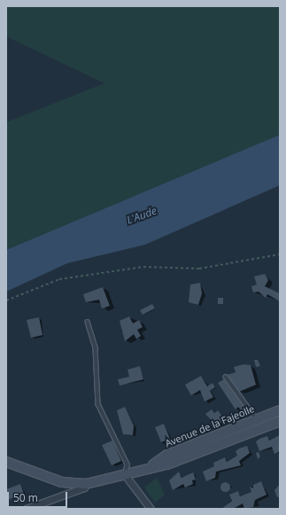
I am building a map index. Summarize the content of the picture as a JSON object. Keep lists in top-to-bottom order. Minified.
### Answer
{"streets":{"street":["Avenue de la Fajeolle"]},"water":["L'Aude"],"scale_bar":"50 m"}
